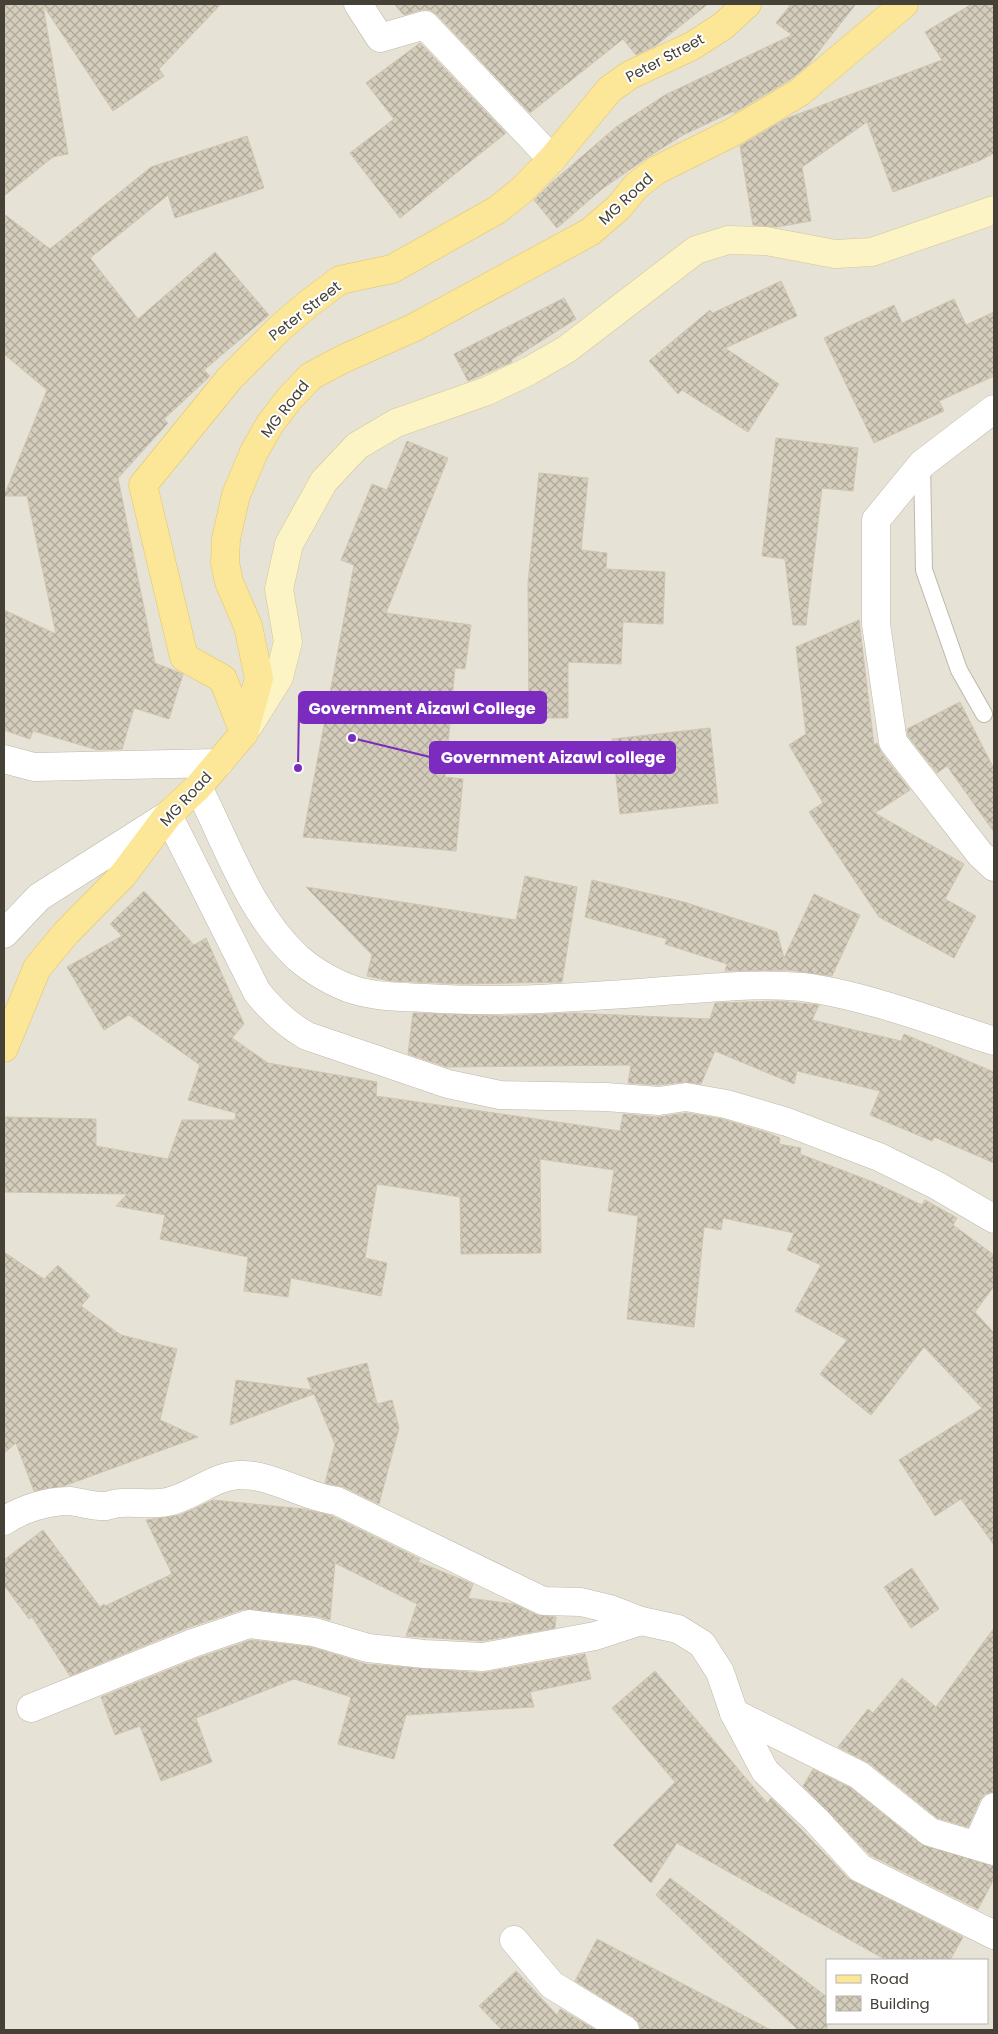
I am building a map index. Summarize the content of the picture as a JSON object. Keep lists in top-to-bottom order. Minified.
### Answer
{"streets":{"main road":["Peter Street","MG Road"]},"crossings":[["Peter Street","MG Road"]],"places":["Government Aizawl college","Government Aizawl College"],"legend":["Road","Building"]}
